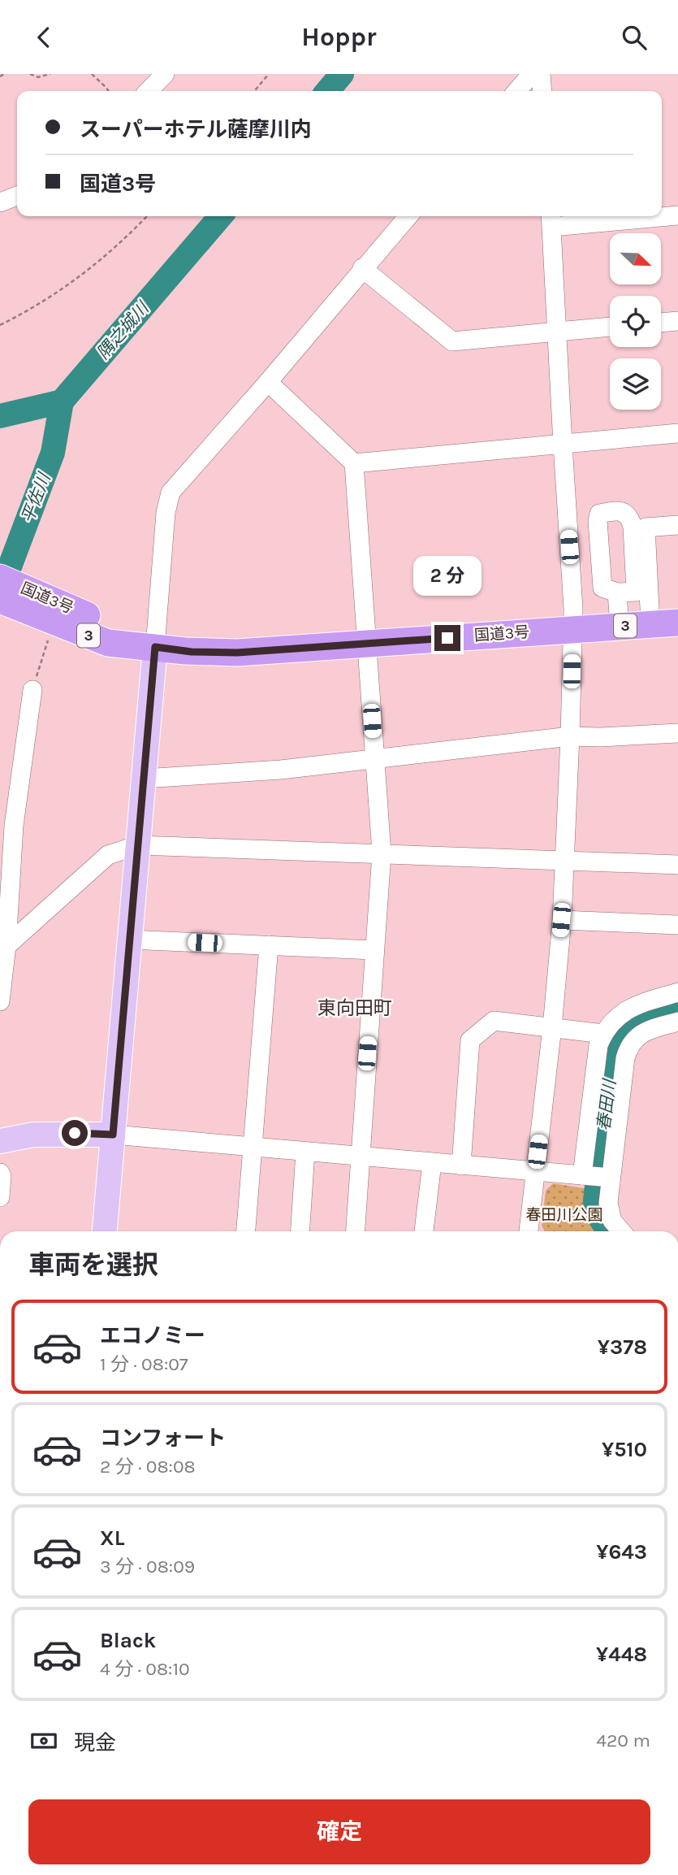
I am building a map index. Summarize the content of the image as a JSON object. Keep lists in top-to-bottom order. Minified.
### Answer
{"streets":{"highway":["国道3号","3"]},"districts":["東向田町"],"water":["隅之城川","平佐川","春田川"],"parks":["春田川公園"],"north":"bottom right","page":{"header":"Hoppr","banner":["スーパーホテル薩摩川内","国道3号"],"bubble":"2 分","heading":"車両を選択","list":[{"name":"エコノミー","note":"1 分 · 08:07","value":"¥378"},{"name":"コンフォート","note":"2 分 · 08:08","value":"¥510"},{"name":"XL","note":"3 分 · 08:09","value":"¥643"},{"name":"Black","note":"4 分 · 08:10","value":"¥448"}],"pay":["現金","420 m"],"buttons":"確定"}}
